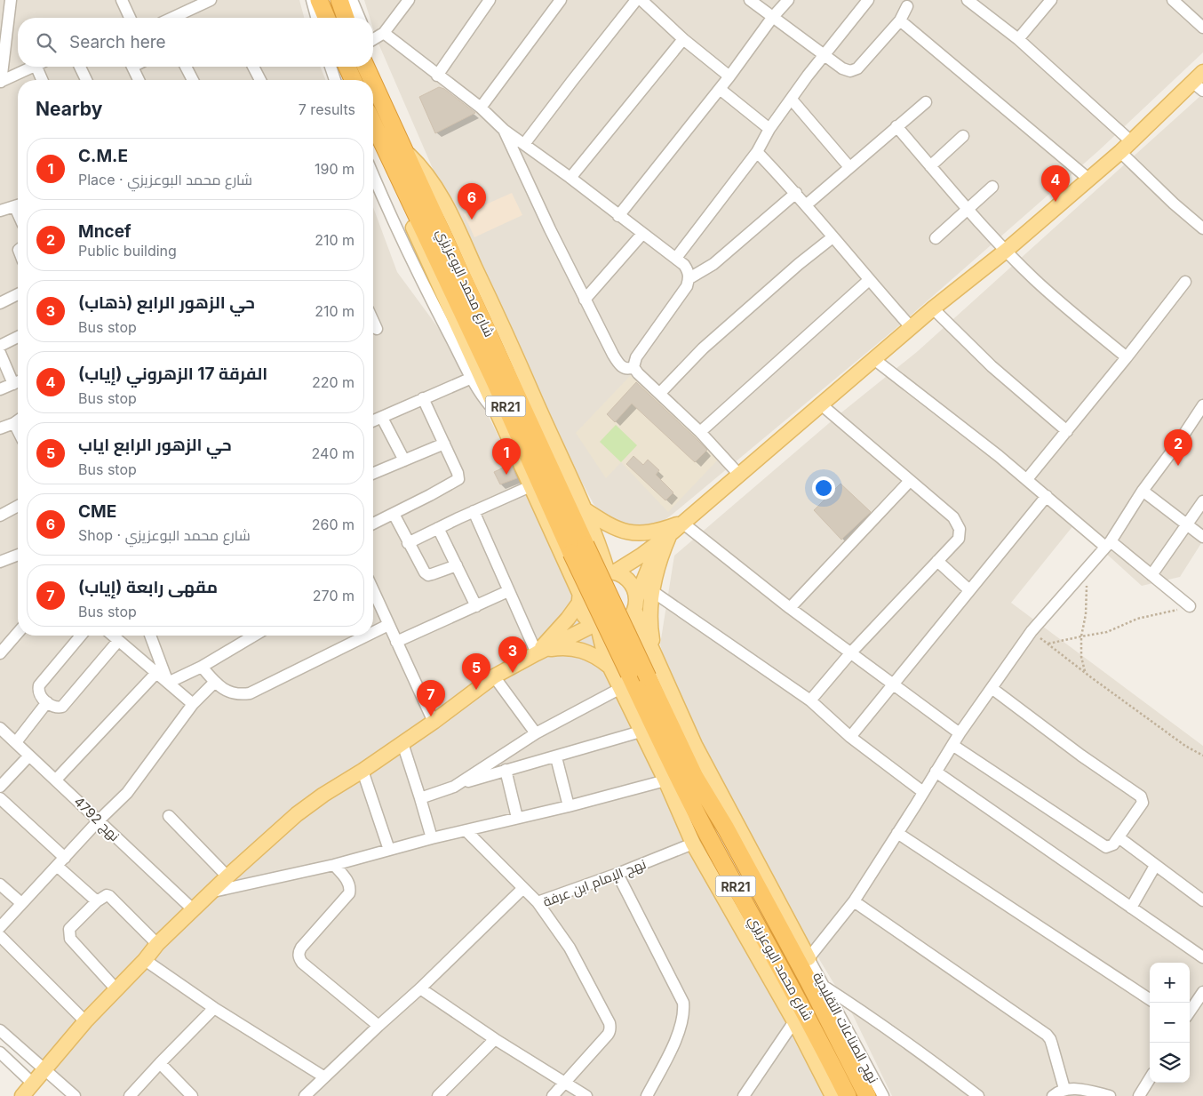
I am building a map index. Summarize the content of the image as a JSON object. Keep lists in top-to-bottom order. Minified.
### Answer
{"streets":{"highway":["شارع محمد البوعزيزي","RR21"],"street":["نهج 4792","نهج الإمام ابن عرفة","نهج الصناعات التقليدية"]},"crossings":[["شارع محمد البوعزيزي","RR21"]],"page":{"search":"Search here","heading":["Nearby","7 results"],"list":[{"mark":"1","name":"C.M.E","note":"Place · شارع محمد البوعزيزي","value":"190 m"},{"mark":"2","name":"Mncef","note":"Public building","value":"210 m"},{"mark":"3","name":"حي الزهور الرابع (ذهاب)","note":"Bus stop","value":"210 m"},{"mark":"4","name":"الفرقة 17 الزهروني (إياب)","note":"Bus stop","value":"220 m"},{"mark":"5","name":"حي الزهور الرابع اياب","note":"Bus stop","value":"240 m"},{"mark":"6","name":"CME","note":"Shop · شارع محمد البوعزيزي","value":"260 m"},{"mark":"7","name":"مقهى رابعة (إياب)","note":"Bus stop","value":"270 m"}],"pins":["4","6","2","1","3","5","7"],"map_buttons":["+","−"]}}
